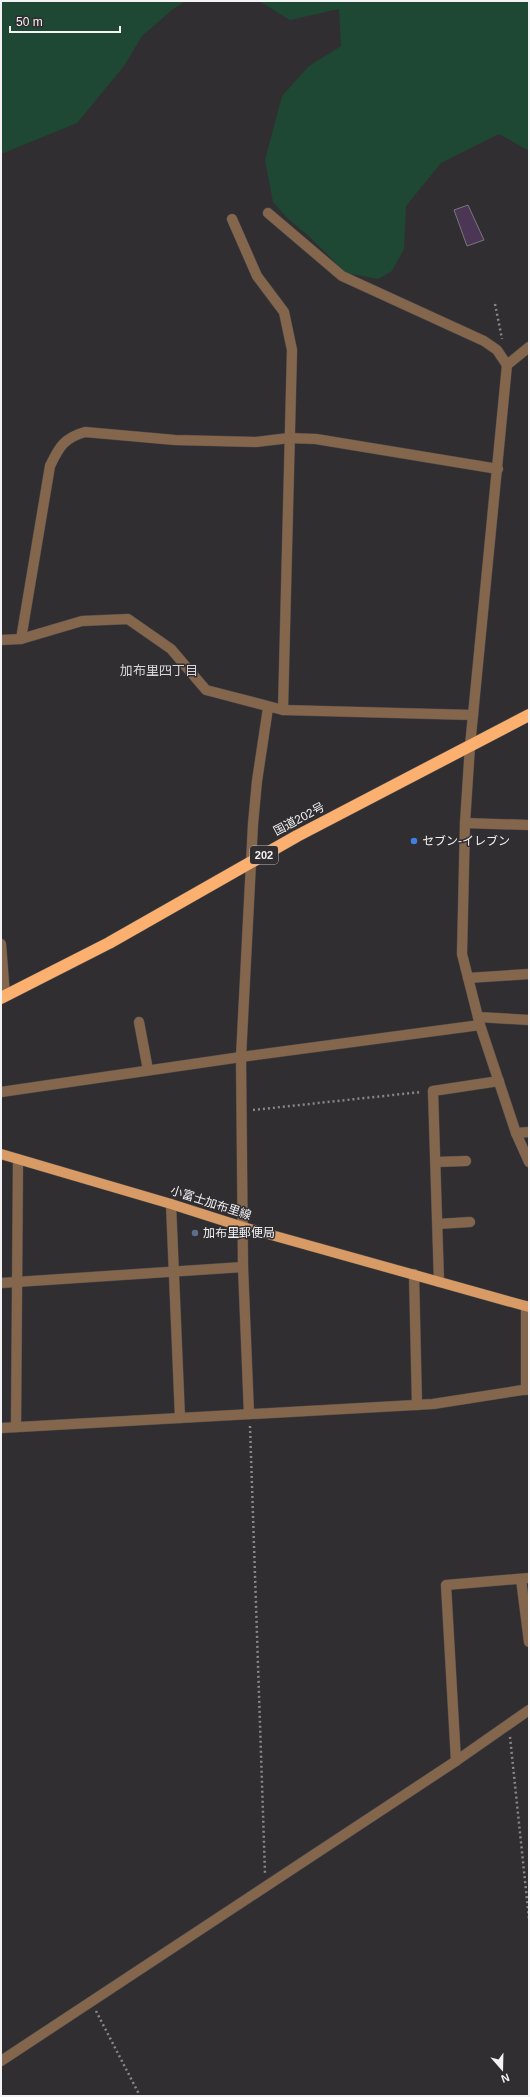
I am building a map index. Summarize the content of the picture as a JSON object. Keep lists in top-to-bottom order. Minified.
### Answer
{"streets":{"highway":["国道202号","202"],"main road":["小富士加布里線"]},"districts":["加布里四丁目"],"places":["セブン-イレブン","加布里郵便局"],"scale_bar":"50 m","north":"bottom"}
